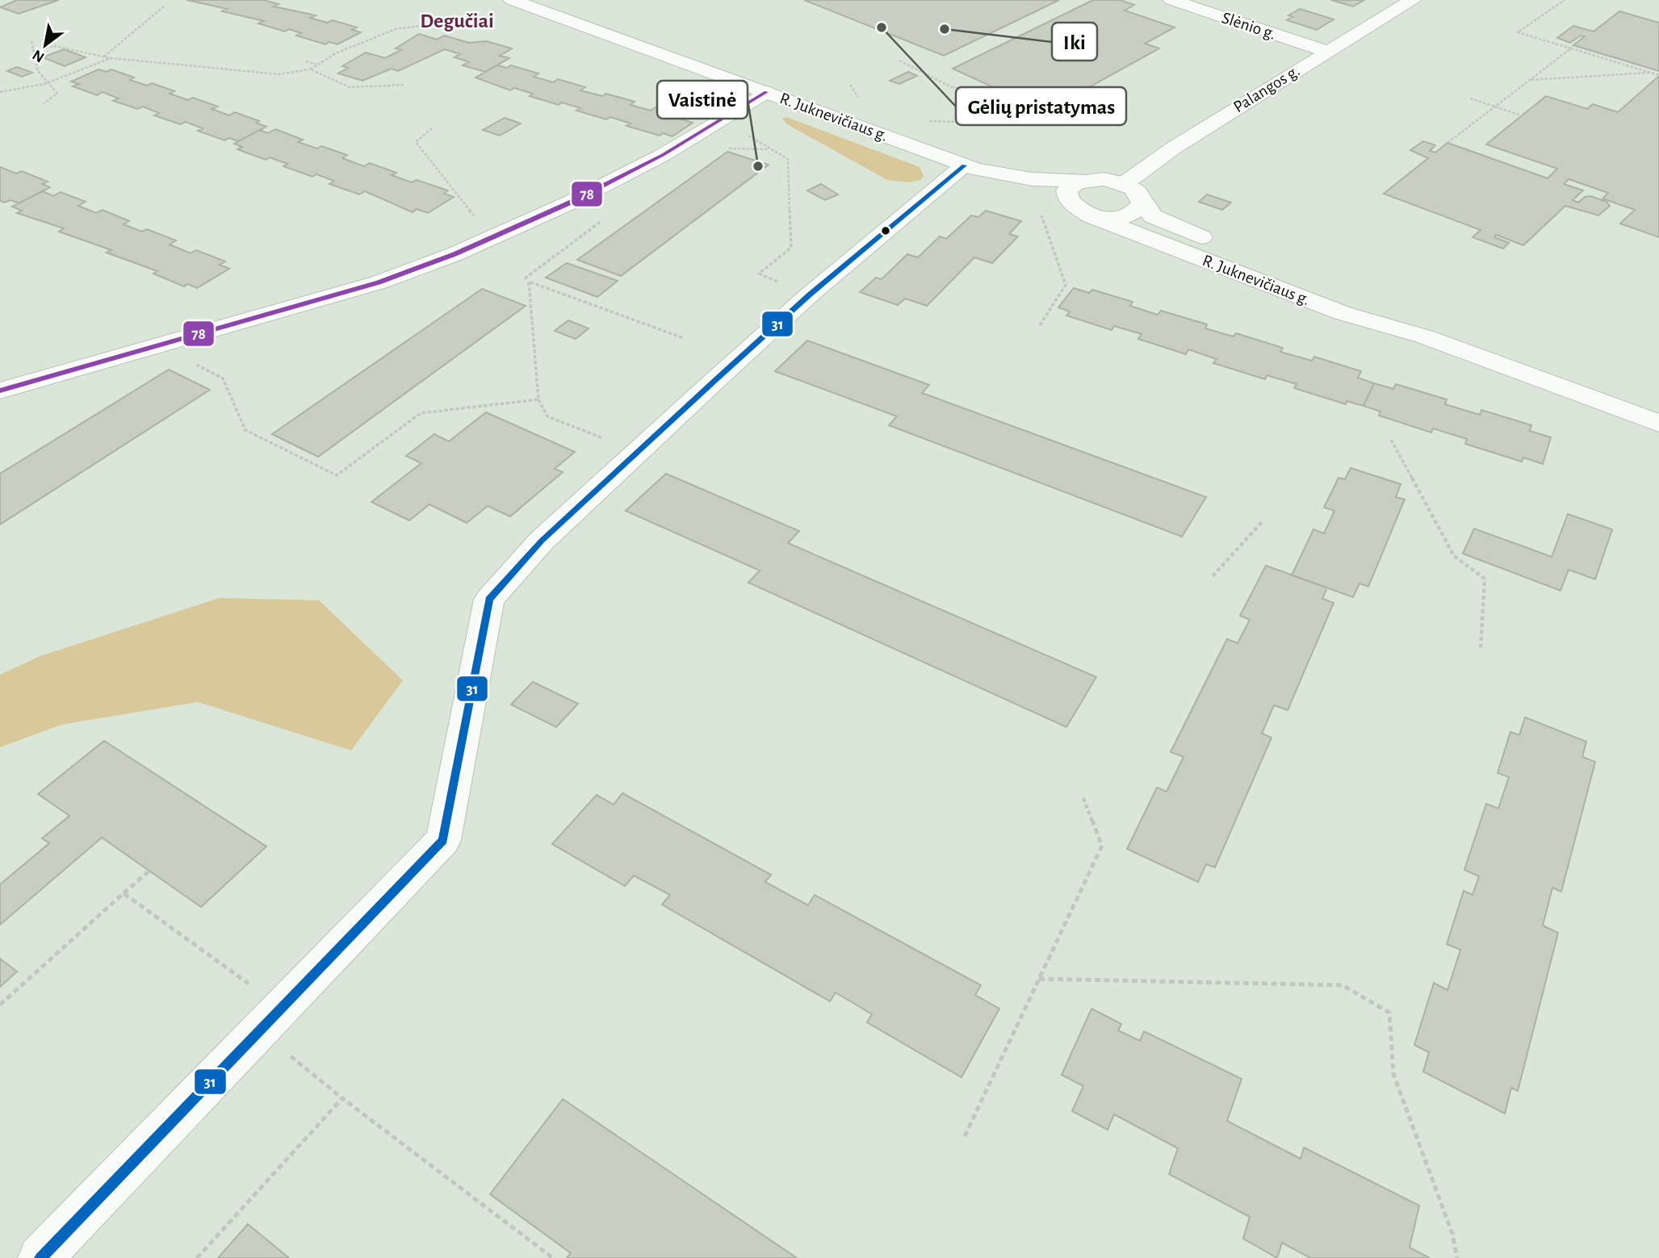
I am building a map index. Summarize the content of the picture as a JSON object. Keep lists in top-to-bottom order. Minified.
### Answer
{"streets":{"street":["Slėnio g.","Palangos g.","R. Juknevičiaus g."]},"crossings":[["Slėnio g.","Palangos g."],["Palangos g.","R. Juknevičiaus g."]],"districts":["Degučiai"],"places":["Gėlių pristatymas","Iki","Vaistinė"],"lines":["transit line 78","transit line 31"],"north":"bottom left"}
